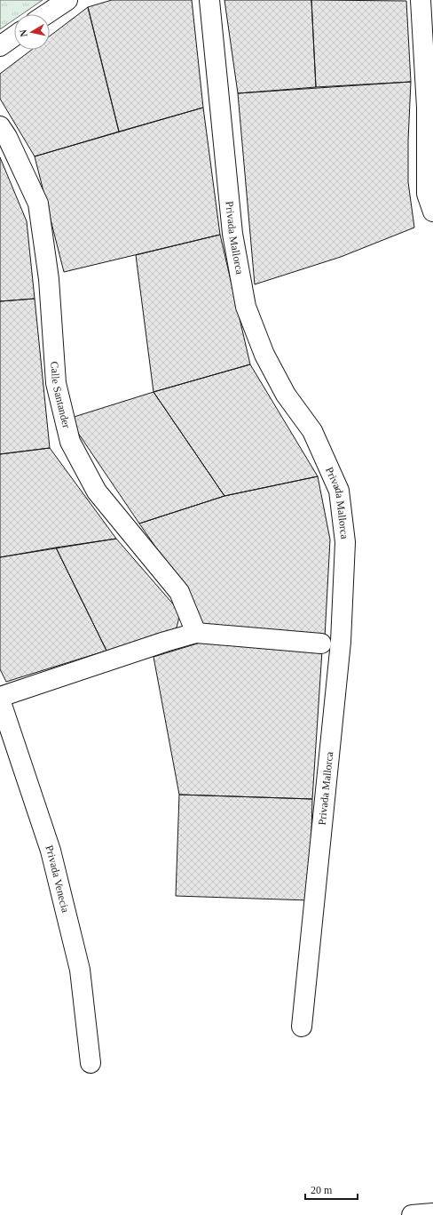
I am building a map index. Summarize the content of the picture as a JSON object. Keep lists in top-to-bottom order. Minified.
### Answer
{"streets":{"street":["Privada Mallorca","Calle Santander","Privada Venecia"]},"scale_bar":"20 m","north":"left"}
